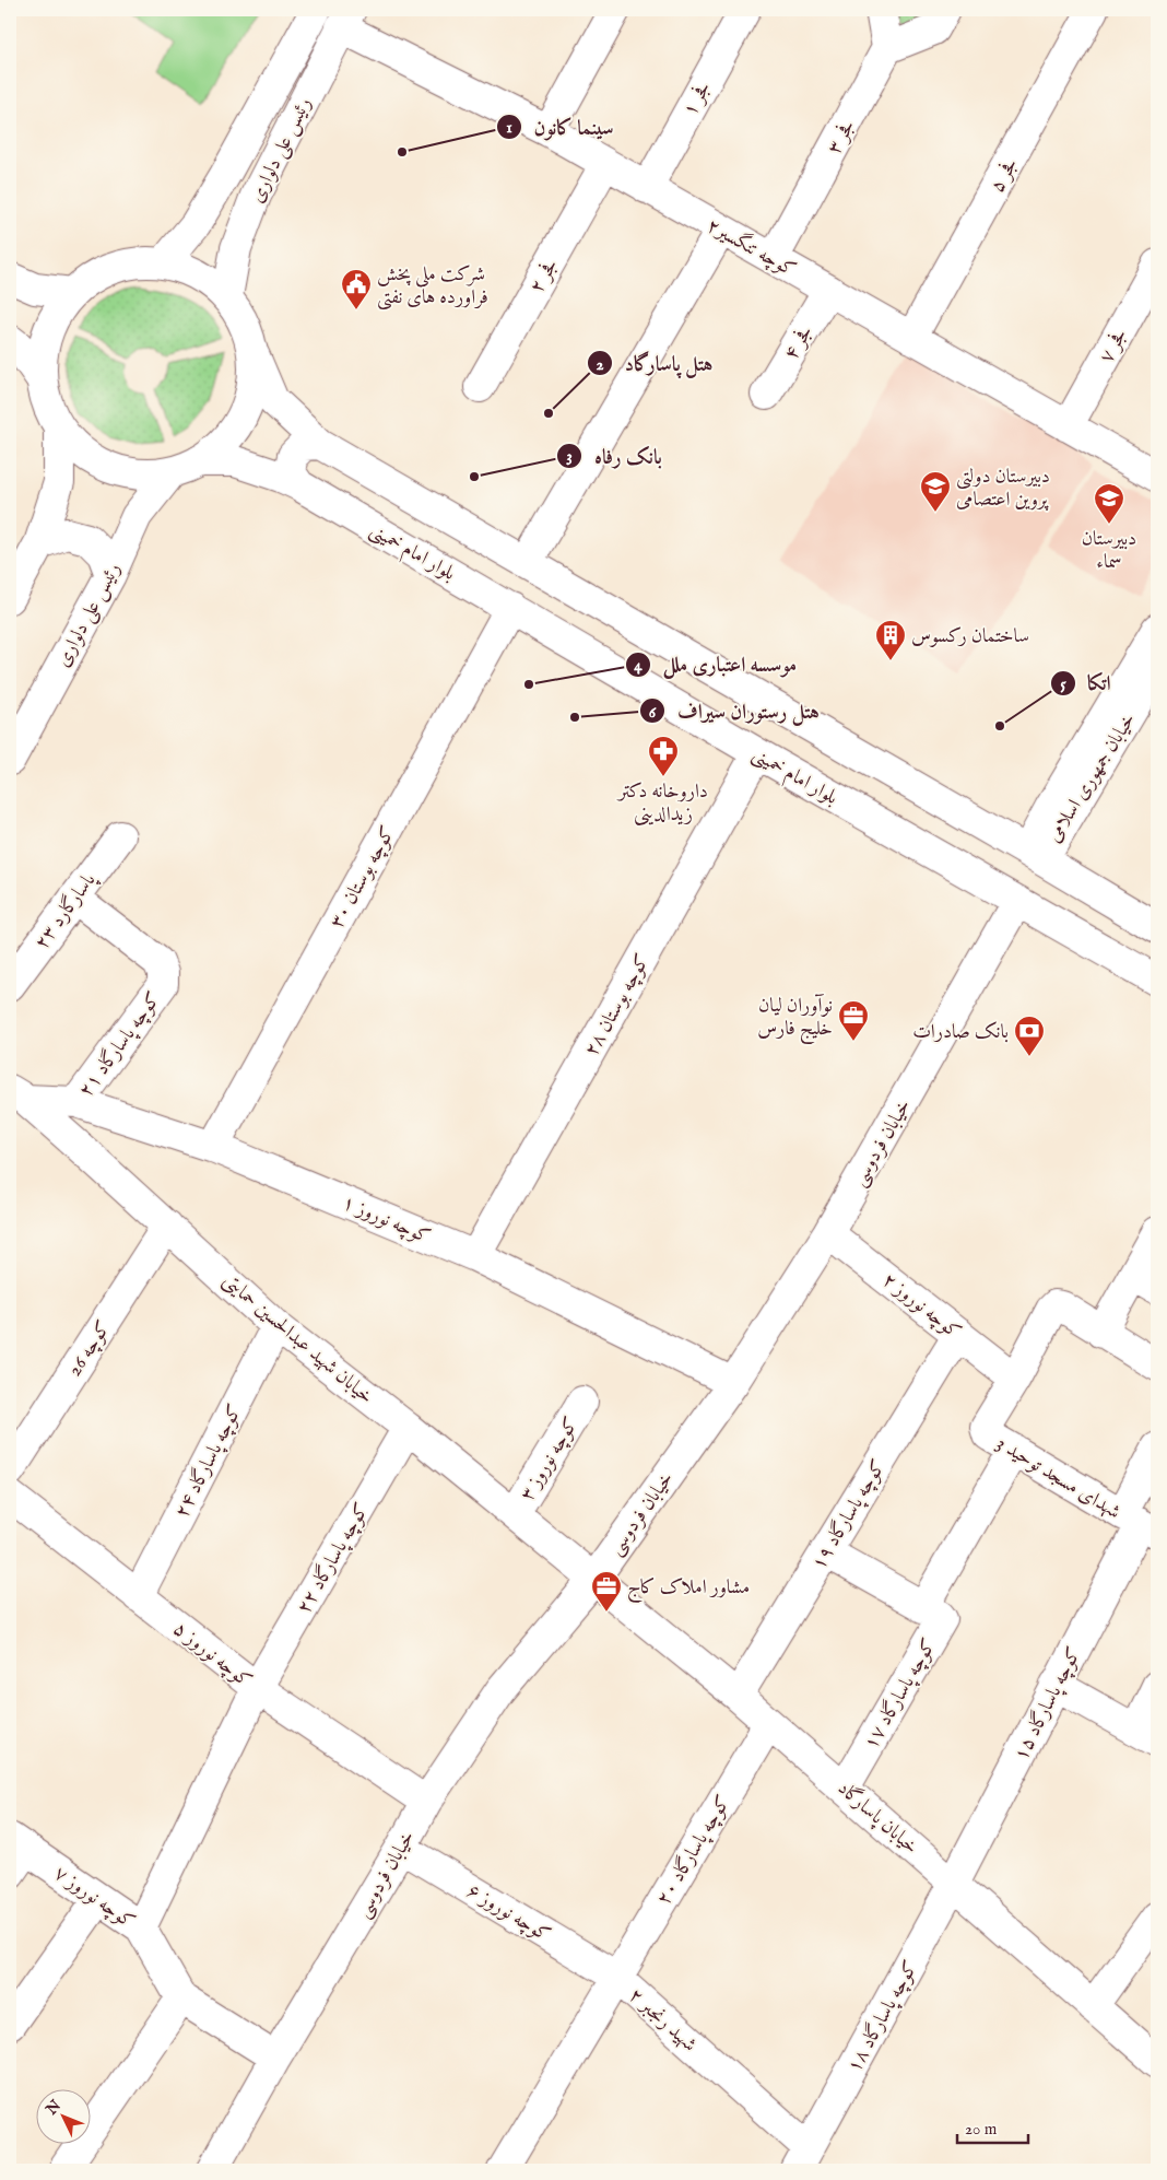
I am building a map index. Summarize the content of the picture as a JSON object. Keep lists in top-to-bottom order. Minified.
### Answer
{"streets":{"street":["فجر ۱","فجر ۳","رئیس علی دلواری","فجر ۵","کوچه تنگسیر۲","فجر ۲","فجر ۴","فجر ۷","بلوار امام خمینی","خیابان جمهوری اسلامی","کوچه بوستان ۳۰","پاسارگارد ۲۳","کوچه بوستان ۲۸","کوچه پاسارگاد ۲۱","خیابان فردوسی","کوچه نوروز ۱","کوچه نوروز ۲","خیابان شهید عبدالحسین حمایتی","کوچه 26","کوچه نوروز ۳","کوچه پاسارگاد ۲۴","شهدای مسجد توحید 3","کوچه پاسارگاد ۱۹","کوچه پاسارگاد ۲۲","کوچه نوروز ۵","کوچه پاسارگاد ۱۷","کوچه پاسارگاد ۱۵","خیابان پاسارگاد","کوچه پاسارگاد ۲۰","کوچه نوروز ۷","کوچه نوروز ۶","کوچه پاسارگاد ۱۸","شهید رنجبر ۲"]},"crossings":[["فجر ۱","کوچه تنگسیر۲"],["فجر ۳","کوچه تنگسیر۲"],["رئیس علی دلواری","کوچه تنگسیر۲"],["فجر ۵","کوچه تنگسیر۲"],["کوچه تنگسیر۲","فجر ۲"],["کوچه تنگسیر۲","فجر ۴"],["کوچه تنگسیر۲","فجر ۷"],["بلوار امام خمینی","کوچه بوستان ۳۰"],["بلوار امام خمینی","کوچه بوستان ۲۸"],["بلوار امام خمینی","خیابان فردوسی"],["کوچه بوستان ۳۰","کوچه نوروز ۱"],["پاسارگارد ۲۳","کوچه پاسارگاد ۲۱"],["کوچه بوستان ۲۸","کوچه نوروز ۱"],["کوچه پاسارگاد ۲۱","کوچه نوروز ۱"],["خیابان فردوسی","کوچه نوروز ۱"],["خیابان فردوسی","کوچه نوروز ۲"],["خیابان فردوسی","خیابان شهید عبدالحسین حمایتی"],["خیابان فردوسی","کوچه نوروز ۵"],["خیابان فردوسی","خیابان پاسارگاد"],["خیابان فردوسی","کوچه نوروز ۷"],["خیابان فردوسی","کوچه نوروز ۶"],["کوچه نوروز ۱","خیابان شهید عبدالحسین حمایتی"],["کوچه نوروز ۲","شهدای مسجد توحید 3"],["کوچه نوروز ۲","کوچه پاسارگاد ۱۹"],["خیابان شهید عبدالحسین حمایتی","کوچه 26"],["خیابان شهید عبدالحسین حمایتی","کوچه نوروز ۳"],["خیابان شهید عبدالحسین حمایتی","کوچه پاسارگاد ۲۴"],["خیابان شهید عبدالحسین حمایتی","کوچه پاسارگاد ۲۲"],["خیابان شهید عبدالحسین حمایتی","خیابان پاسارگاد"],["کوچه پاسارگاد ۲۴","کوچه نوروز ۵"],["شهدای مسجد توحید 3","کوچه پاسارگاد ۱۵"],["کوچه پاسارگاد ۱۹","خیابان پاسارگاد"],["کوچه پاسارگاد ۲۲","کوچه نوروز ۵"],["کوچه پاسارگاد ۲۲","کوچه نوروز ۷"],["کوچه پاسارگاد ۱۷","خیابان پاسارگاد"],["کوچه پاسارگاد ۱۵","خیابان پاسارگاد"],["کوچه پاسارگاد ۱۵","کوچه پاسارگاد ۱۸"],["خیابان پاسارگاد","کوچه پاسارگاد ۲۰"],["خیابان پاسارگاد","کوچه پاسارگاد ۱۸"],["کوچه پاسارگاد ۲۰","کوچه نوروز ۶"],["کوچه پاسارگاد ۲۰","شهید رنجبر ۲"],["کوچه نوروز ۶","شهید رنجبر ۲"],["کوچه پاسارگاد ۱۸","شهید رنجبر ۲"]],"places":{"other":["سینما کانون","هتل پاسارگاد","بانک رفاه","موسسه اعتباری ملل","هتل رستوران سیراف","اتکا"],"public building":["شرکت ملی پخش فراورده های نفتی"],"school or university":["دبیرستان دولتی پروین اعتصامی","دبیرستان سماء"],"building":["ساختمان رکسوس"],"pharmacy":["داروخانه دکتر زیدالدینی"],"office":["نوآوران لیان خلیج فارس","مشاور املاک کاج"],"bank":["بانک صادرات"]},"scale_bar":"20 m","north":"top left"}
